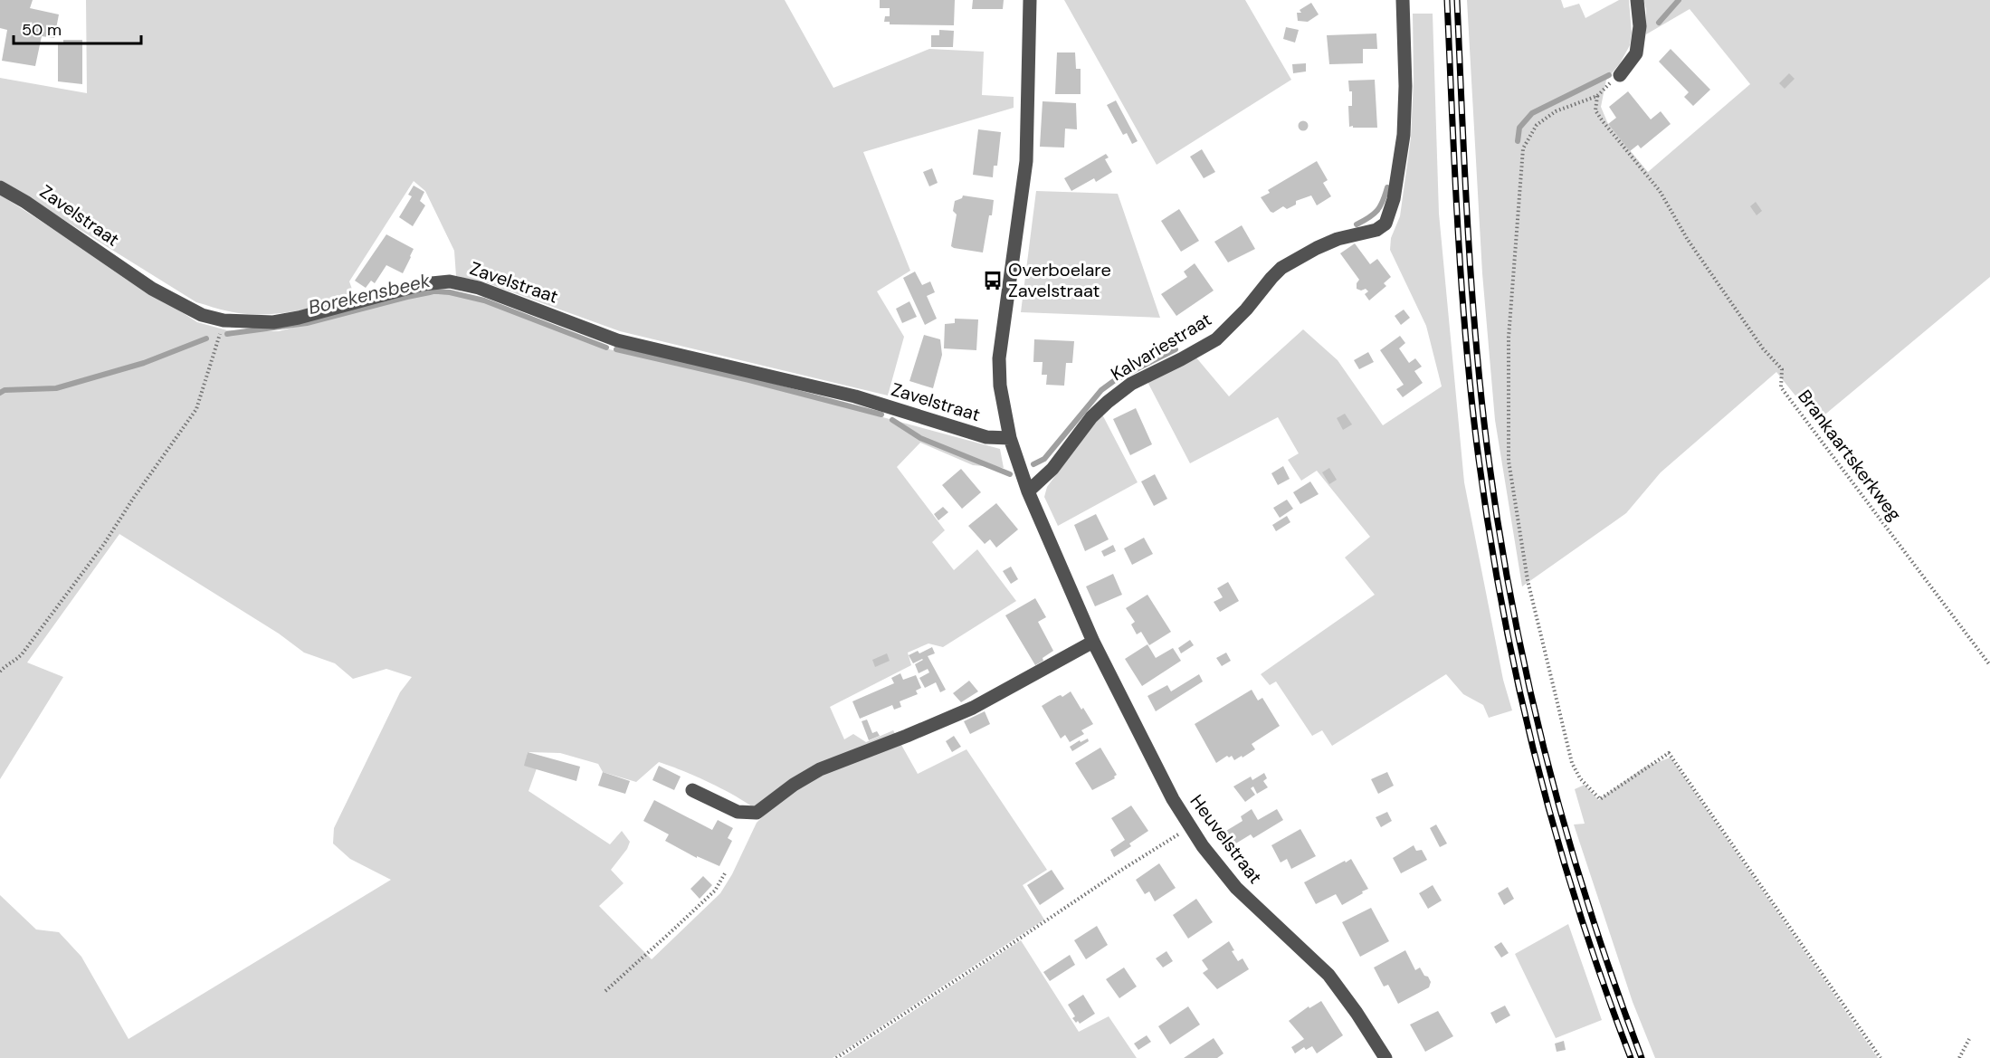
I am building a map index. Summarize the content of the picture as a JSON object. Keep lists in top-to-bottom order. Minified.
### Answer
{"streets":{"street":["Zavelstraat","Kalvariestraat","Heuvelstraat"],"path":["Brankaartskerkweg"]},"crossings":[["Zavelstraat","Heuvelstraat"],["Kalvariestraat","Heuvelstraat"]],"water":["Borekensbeek"],"places":{"bus stop":["Overboelare Zavelstraat"]},"scale_bar":"50 m"}
